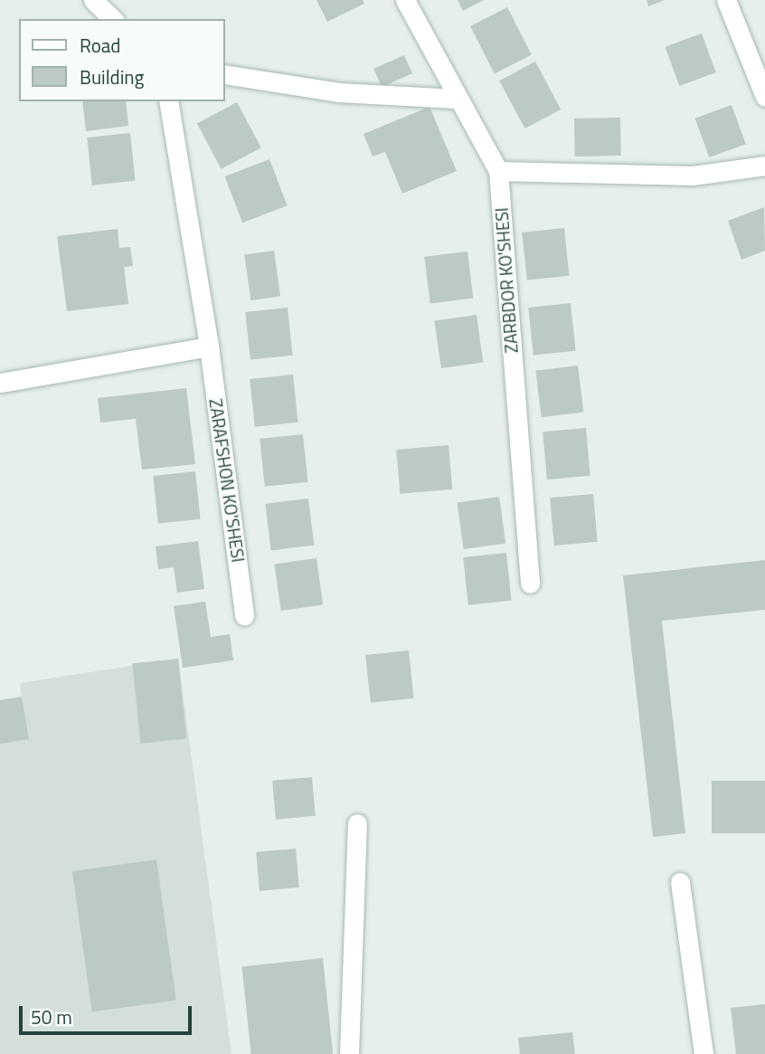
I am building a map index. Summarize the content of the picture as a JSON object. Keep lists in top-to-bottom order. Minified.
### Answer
{"streets":{"street":["ZARBDOR KO'SHESI","ZARAFSHON KO'SHESI"]},"legend":["Road","Building"],"scale_bar":"50 m"}
